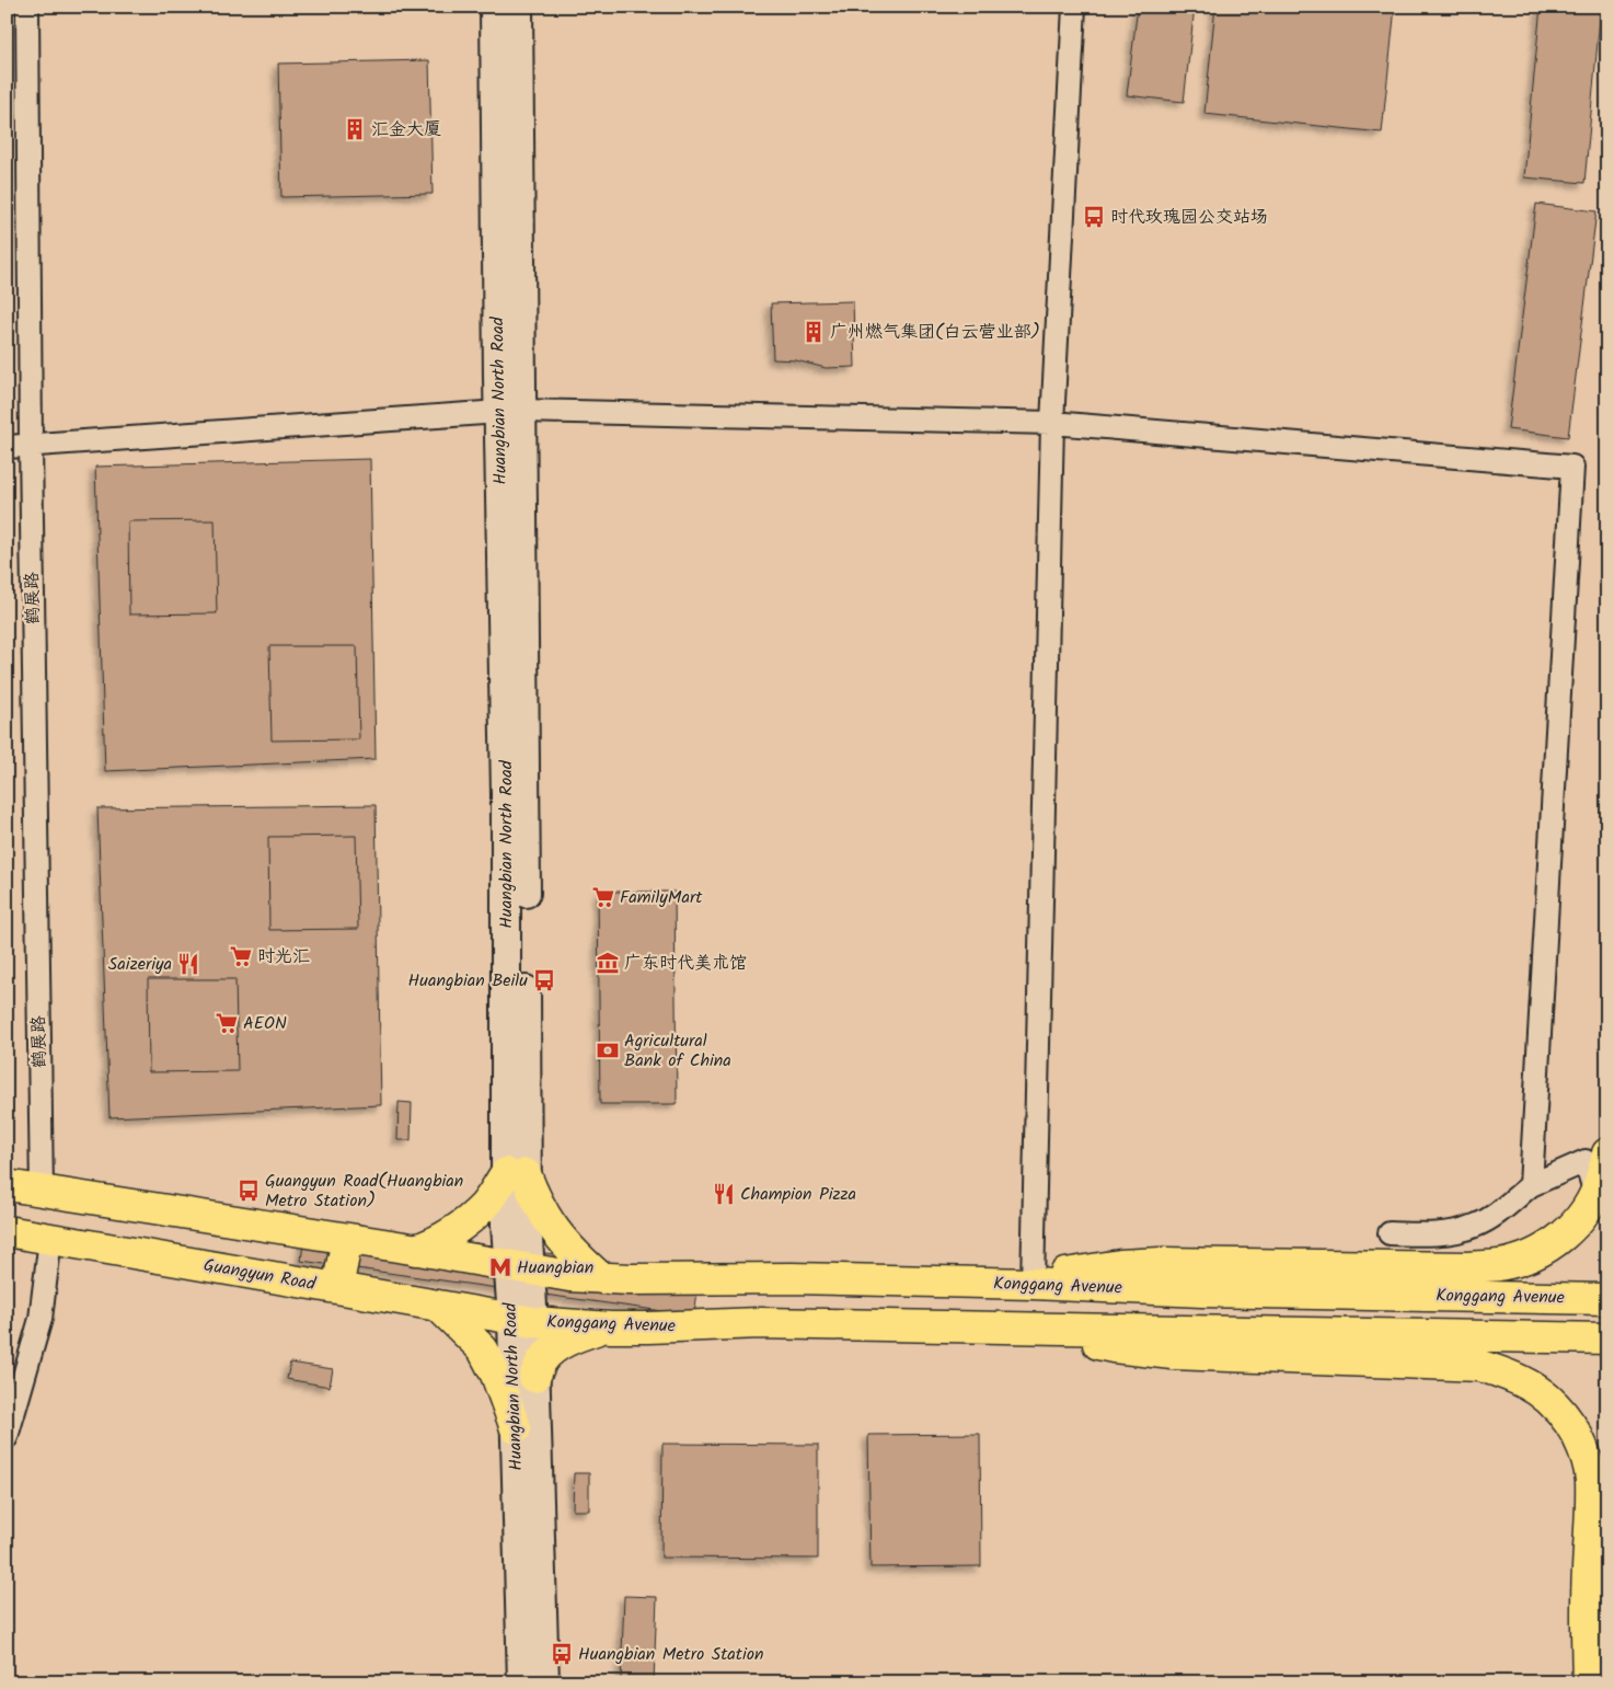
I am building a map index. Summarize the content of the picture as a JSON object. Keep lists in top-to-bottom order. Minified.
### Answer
{"streets":{"main road":["Guangyun Road","Konggang Avenue"],"street":["Huangbian North Road","鹤展路"]},"crossings":[["Huangbian North Road","Guangyun Road"],["Huangbian North Road","Konggang Avenue"],["Guangyun Road","Konggang Avenue"]],"places":{"building":["汇金大厦","广州燃气集团(白云营业部)"],"bus stop":["时代玫瑰园公交站场","Huangbian Beilu","Guangyun Road(Huangbian Metro Station)","Huangbian Metro Station"],"supermarket":["FamilyMart","时光汇","AEON"],"museum":["广东时代美术馆"],"restaurant":["Saizeriya","Champion Pizza"],"bank":["Agricultural Bank of China"],"metro station":["Huangbian"]}}
